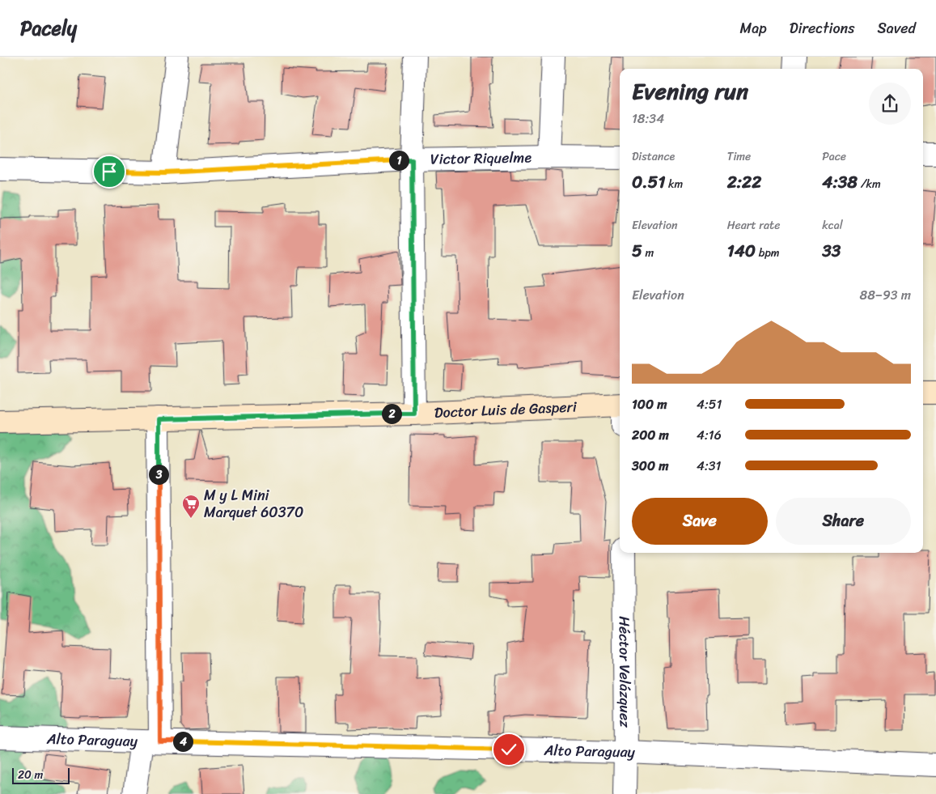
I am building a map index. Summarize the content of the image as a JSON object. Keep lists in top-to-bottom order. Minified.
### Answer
{"streets":{"street":["Victor Riquelme","Doctor Luis de Gasperi","Héctor Velázquez","Alto Paraguay"]},"crossings":[["Héctor Velázquez","Alto Paraguay"]],"places":{"supermarket":["M y L Mini Marquet 60370"]},"scale_bar":"20 m","page":{"header":"Pacely","nav":["Map","Directions","Saved"],"heading":["Evening run","18:34"],"stats":[["Distance","0.51 km"],["Time","2:22"],["Pace","4:38 /km"],["Elevation","5 m"],["Heart rate","140 bpm"],["kcal","33"]],"pins":["1","2","3","4"],"chart":["Elevation","88–93 m"],"list":[{"name":"100 m","note":"4:51"},{"name":"200 m","note":"4:16"},{"name":"300 m","note":"4:31"}],"buttons":["Save","Share"],"scale":"20 m"}}
